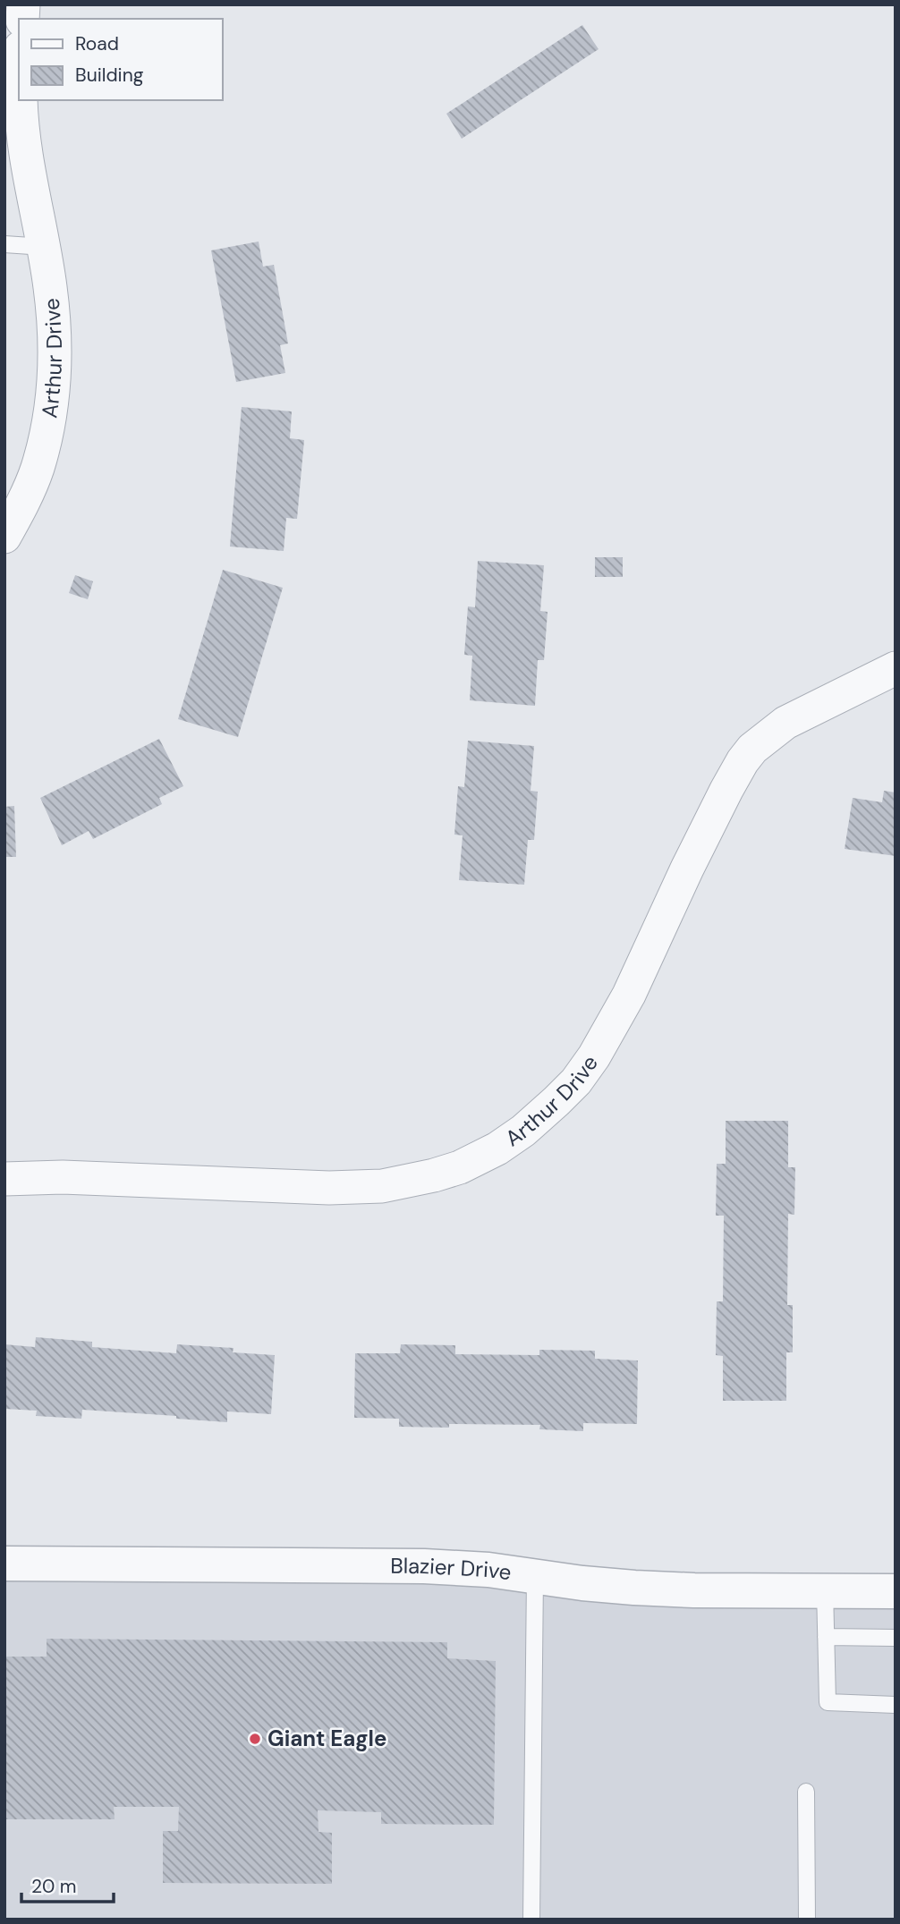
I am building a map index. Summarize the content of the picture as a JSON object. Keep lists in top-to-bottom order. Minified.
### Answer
{"streets":{"street":["Arthur Drive","Blazier Drive"]},"places":["Giant Eagle"],"legend":["Road","Building"],"scale_bar":"20 m"}
